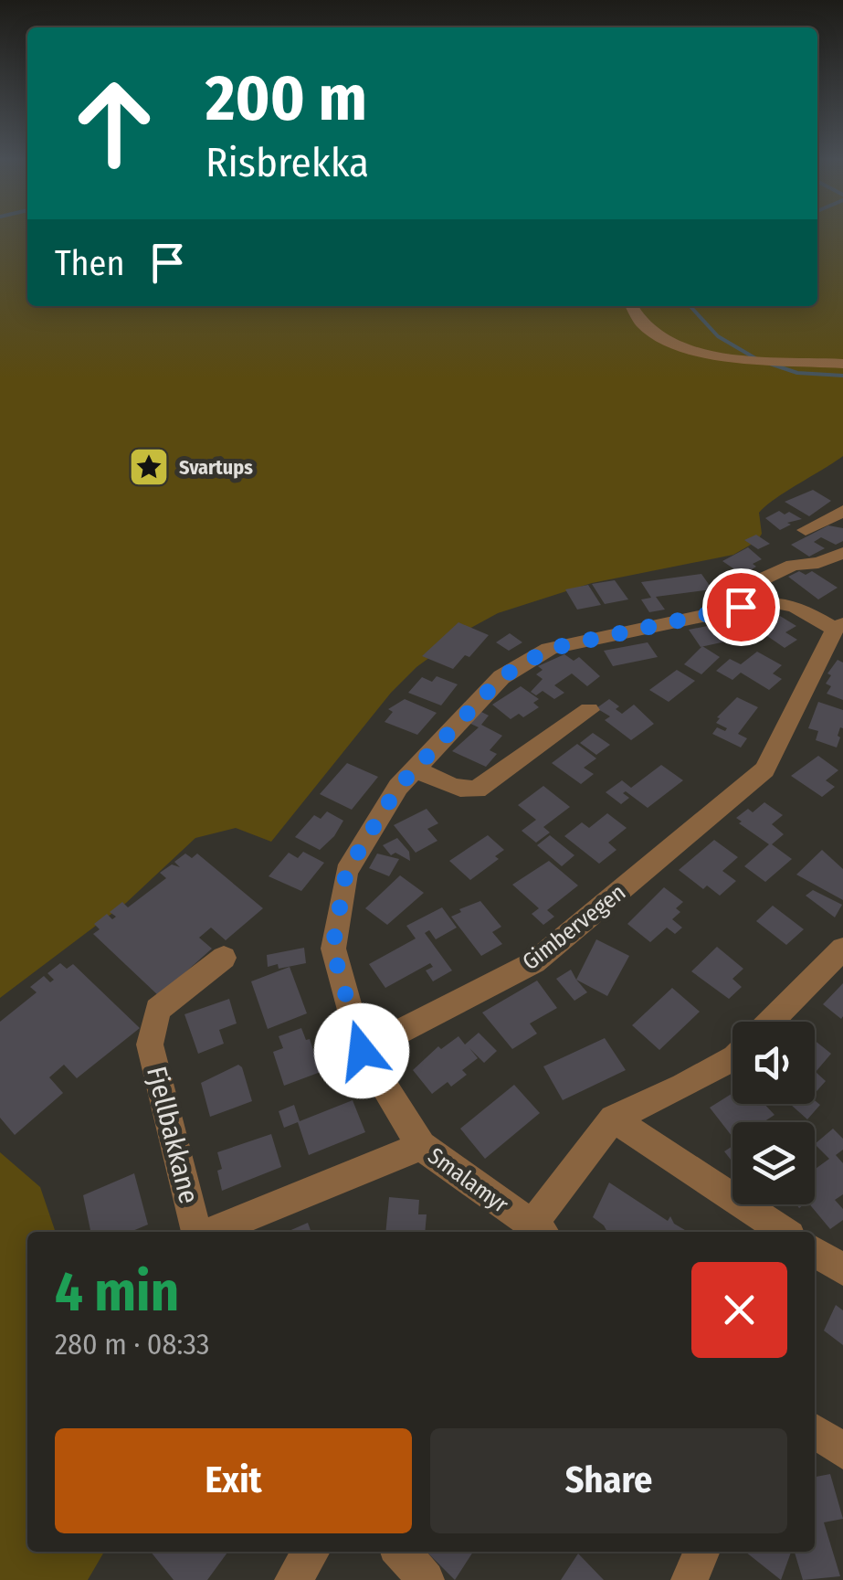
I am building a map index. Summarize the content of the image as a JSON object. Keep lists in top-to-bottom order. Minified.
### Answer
{"streets":{"street":["Gimbervegen","Fjellbakkane","Smalamyr"]},"crossings":[["Gimbervegen","Smalamyr"],["Fjellbakkane","Smalamyr"]],"places":{"place":["Svartups"]},"page":{"turn":["200 m","Risbrekka"],"then":"Then","heading":["4 min","280 m · 08:33"],"buttons":["Exit","Share"]}}
